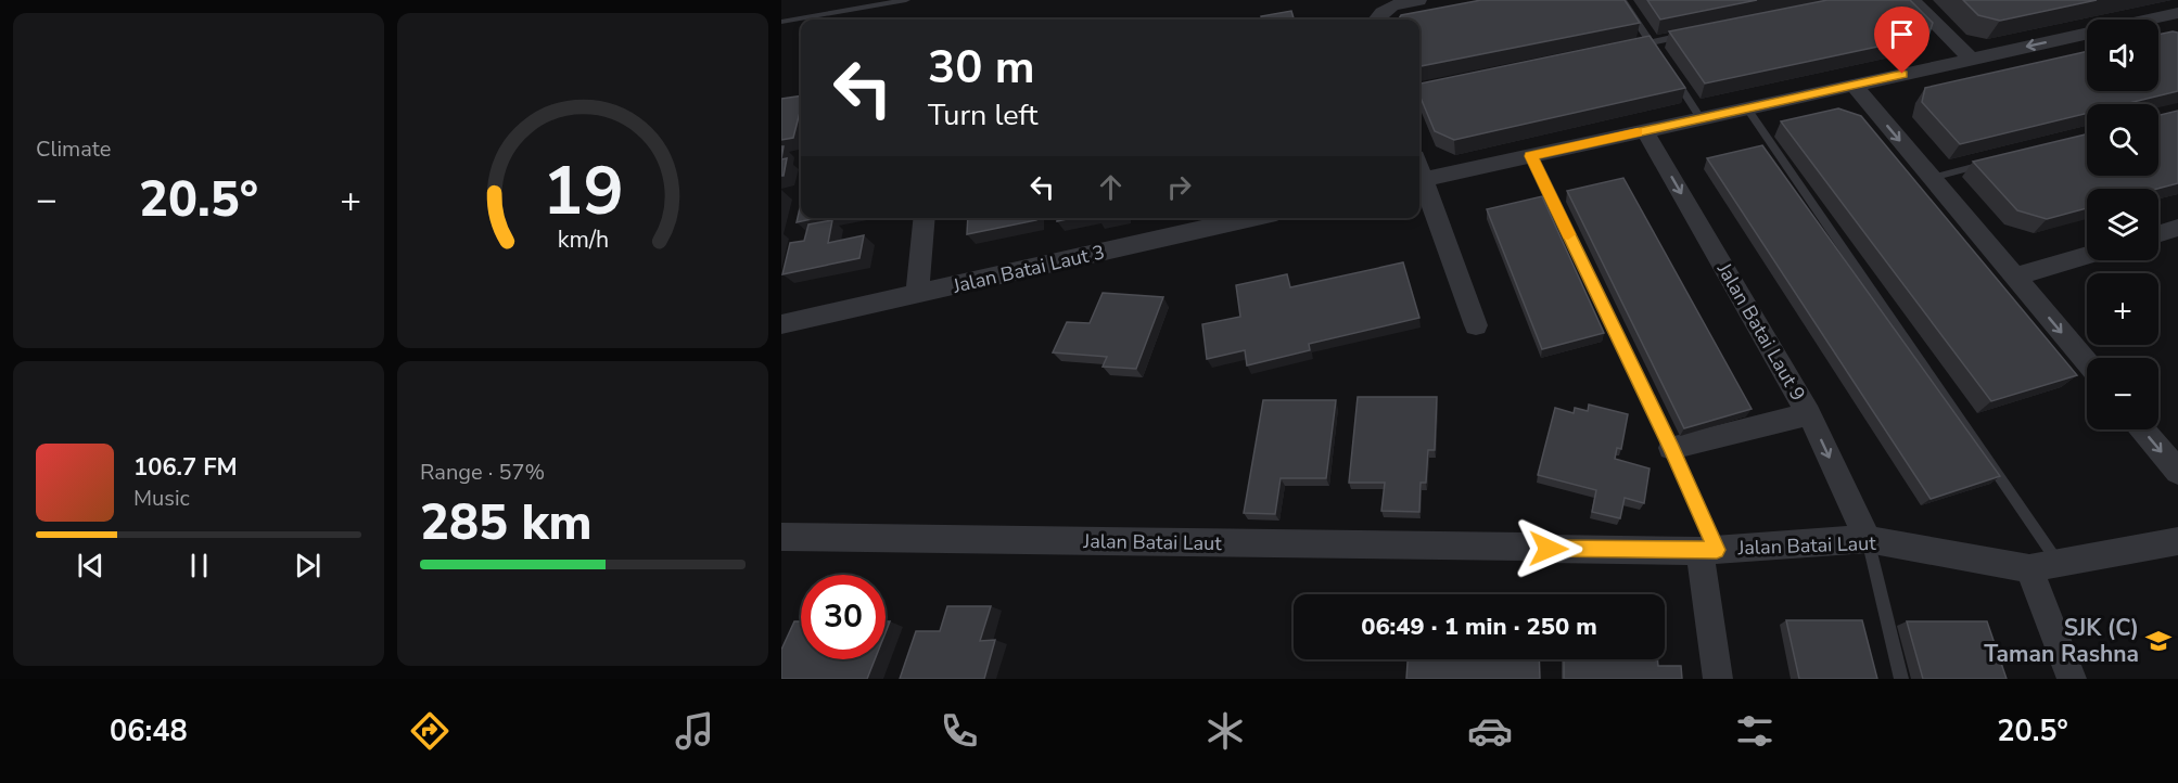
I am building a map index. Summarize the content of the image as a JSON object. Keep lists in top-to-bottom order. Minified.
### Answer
{"streets":{"street":["Jalan Batai Laut 3","Jalan Batai Laut 9","Jalan Batai Laut"]},"crossings":[["Jalan Batai Laut 9","Jalan Batai Laut"]],"places":{"school or university":["SJK (C) Taman Rashna"]},"page":{"tile":["Climate",["Range · 57%","285 km"]],"map_buttons":["+","−"],"turn":["30 m","Turn left"],"heat":["−","20.5°","+"],"song":["106.7 FM","Music"],"limit":"30","trip":"06:49 · 1 min · 250 m","tabs":["06:48","20.5°"],"gauge":["19","km/h"]}}
